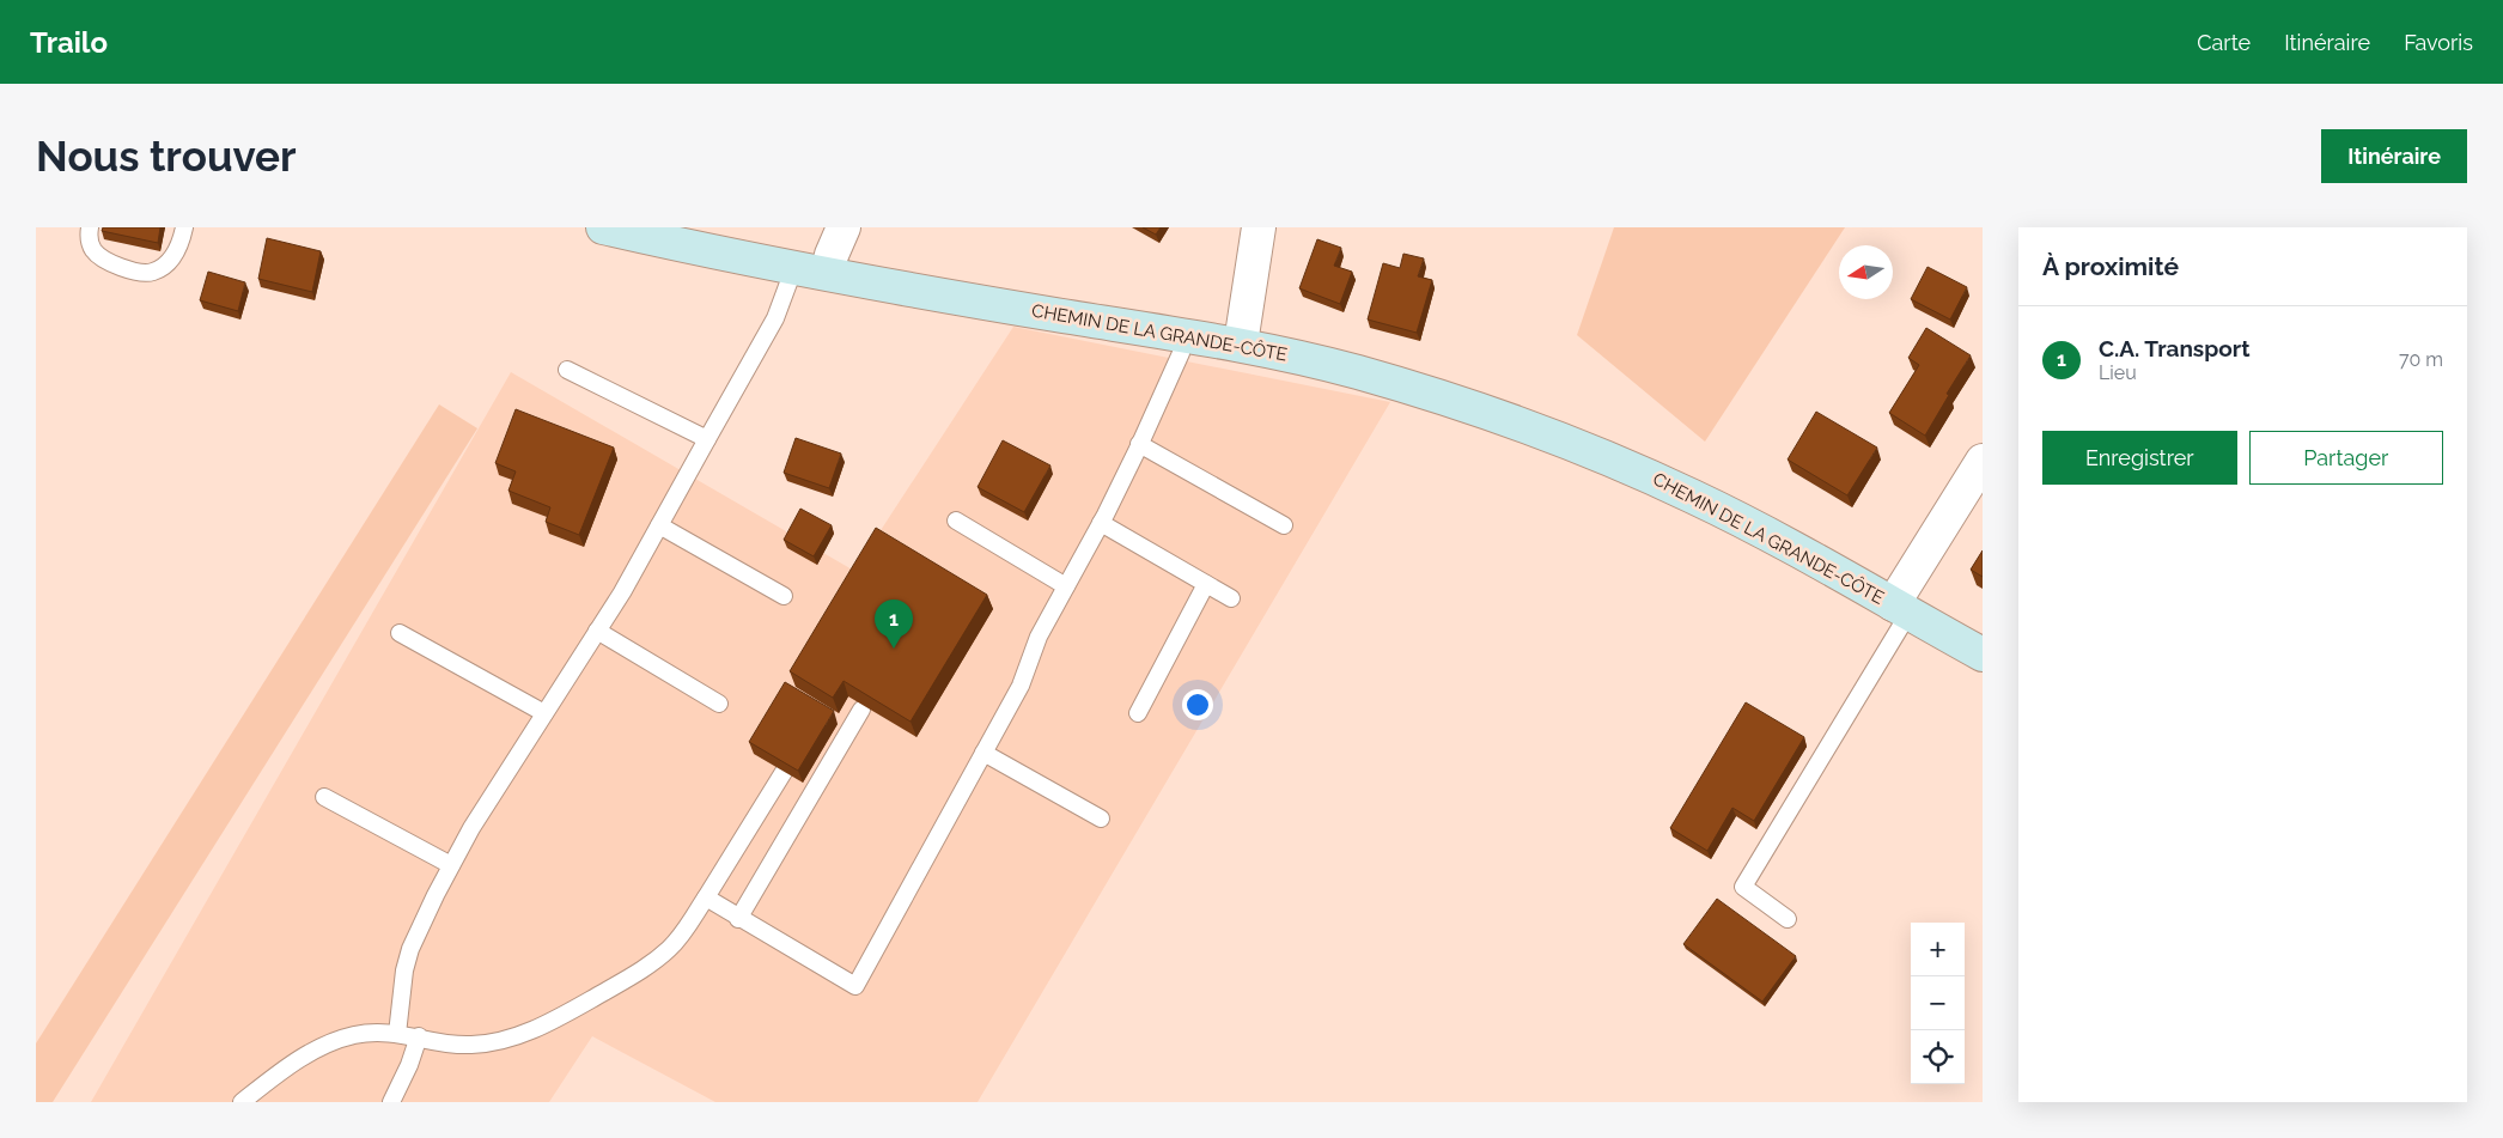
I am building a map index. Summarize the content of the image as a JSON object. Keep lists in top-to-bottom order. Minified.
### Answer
{"streets":{"main road":["CHEMIN DE LA GRANDE-CÔTE"]},"north":"left","page":{"header":"Trailo","nav":["Carte","Itinéraire","Favoris"],"buttons":["Itinéraire",["Enregistrer","Partager"]],"title":"Nous trouver","heading":"À proximité","list":[{"mark":"1","name":"C.A. Transport","note":"Lieu","value":"70 m"}],"pins":"1","map_buttons":["+","−"]}}
